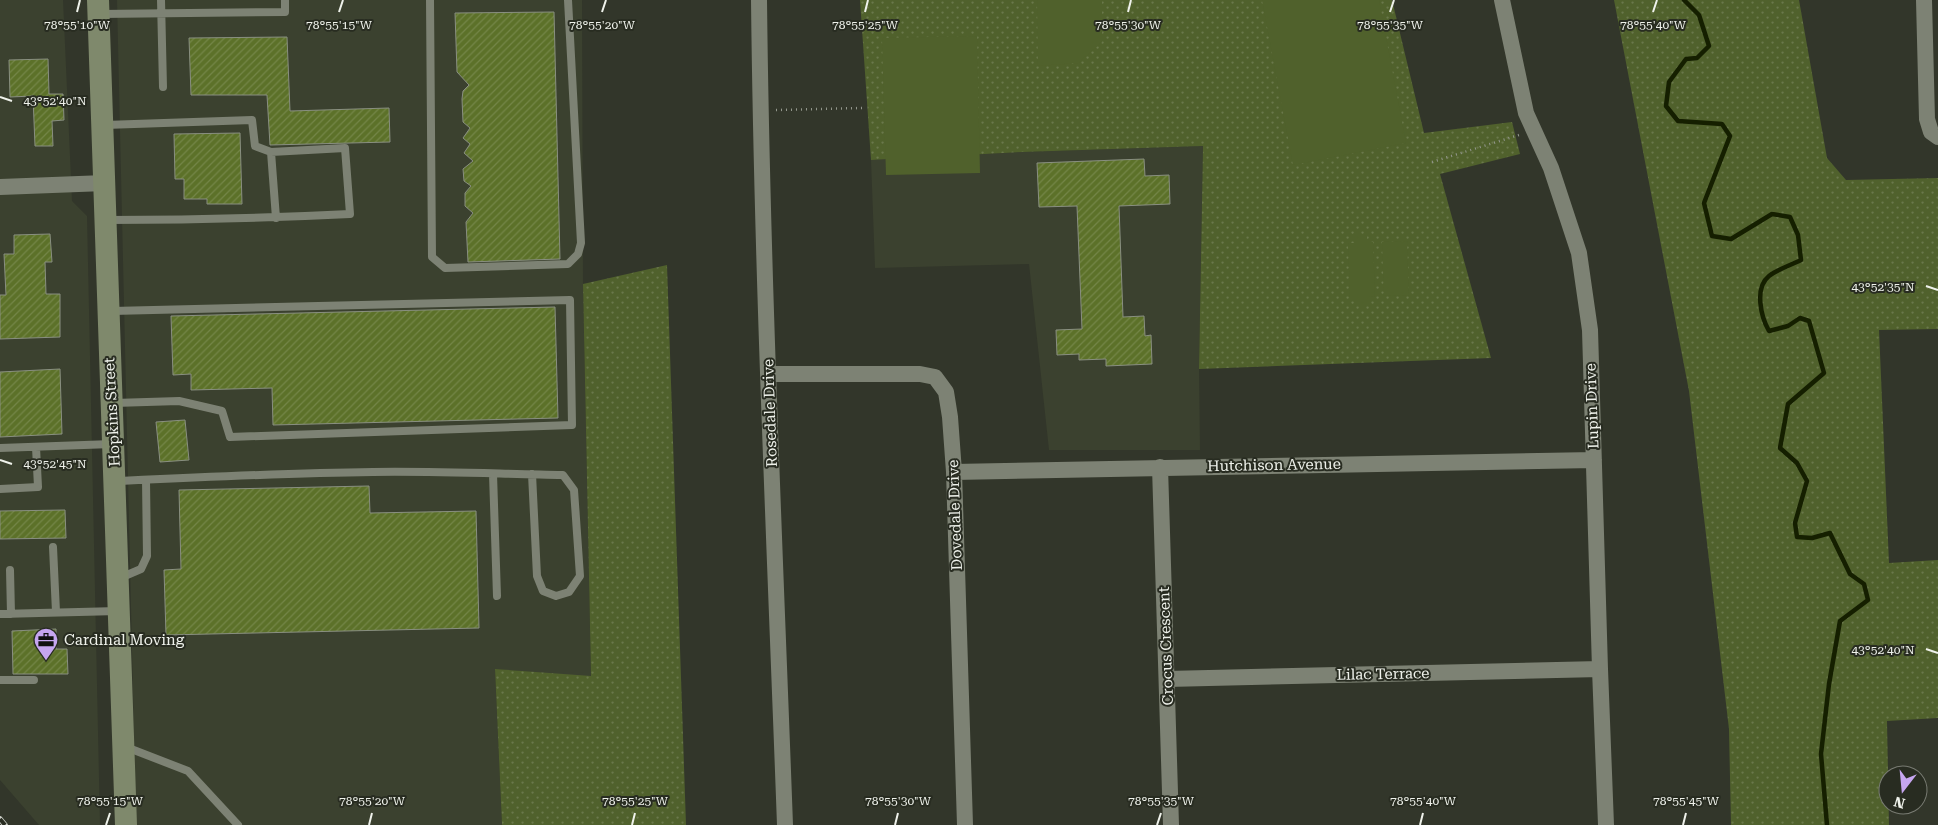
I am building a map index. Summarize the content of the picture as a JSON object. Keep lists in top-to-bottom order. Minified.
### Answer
{"streets":{"main road":["Hopkins Street"],"street":["Lupin Drive","Rosedale Drive","Hutchison Avenue","Dovedale Drive","Crocus Crescent","Lilac Terrace"]},"crossings":[["Lupin Drive","Hutchison Avenue"],["Lupin Drive","Lilac Terrace"],["Rosedale Drive","Dovedale Drive"],["Hutchison Avenue","Dovedale Drive"],["Hutchison Avenue","Crocus Crescent"],["Crocus Crescent","Lilac Terrace"]],"places":{"office":["Cardinal Moving"]},"north":"bottom","coordinates":["78°55'10\"W","78°55'15\"W","78°55'20\"W","78°55'25\"W","78°55'30\"W","78°55'35\"W","78°55'40\"W","43°52'40\"N","43°52'35\"N","43°52'45\"N","78°55'45\"W"]}
